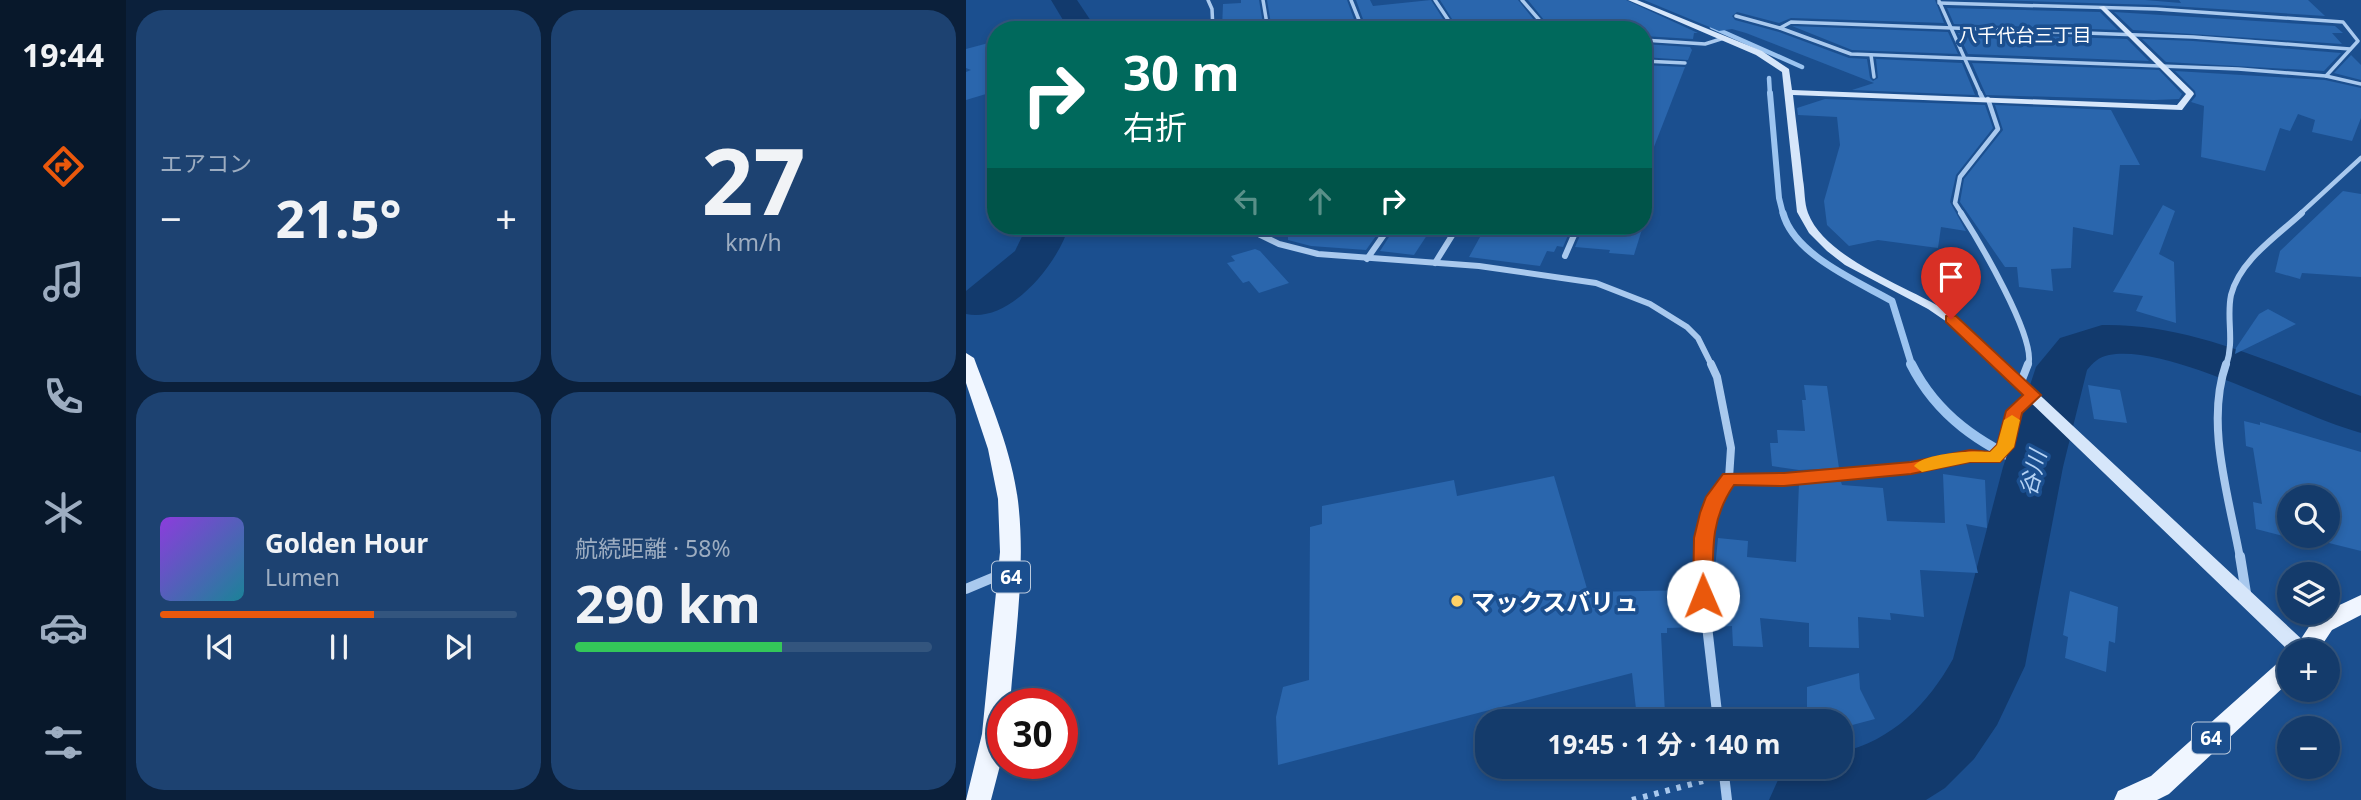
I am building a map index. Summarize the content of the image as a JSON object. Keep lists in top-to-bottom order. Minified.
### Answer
{"streets":{"main road":["64"]},"districts":["八千代台三丁目"],"water":["谷川"],"places":["マックスバリュ"],"page":{"tabs":"19:44","tile":["エアコン",["27","km/h"],["航続距離 · 58%","290 km"]],"turn":["30 m","右折"],"heat":["−","21.5°","+"],"map_buttons":["+","−"],"song":["Golden Hour","Lumen"],"limit":"30","trip":"19:45 · 1 分 · 140 m"}}
